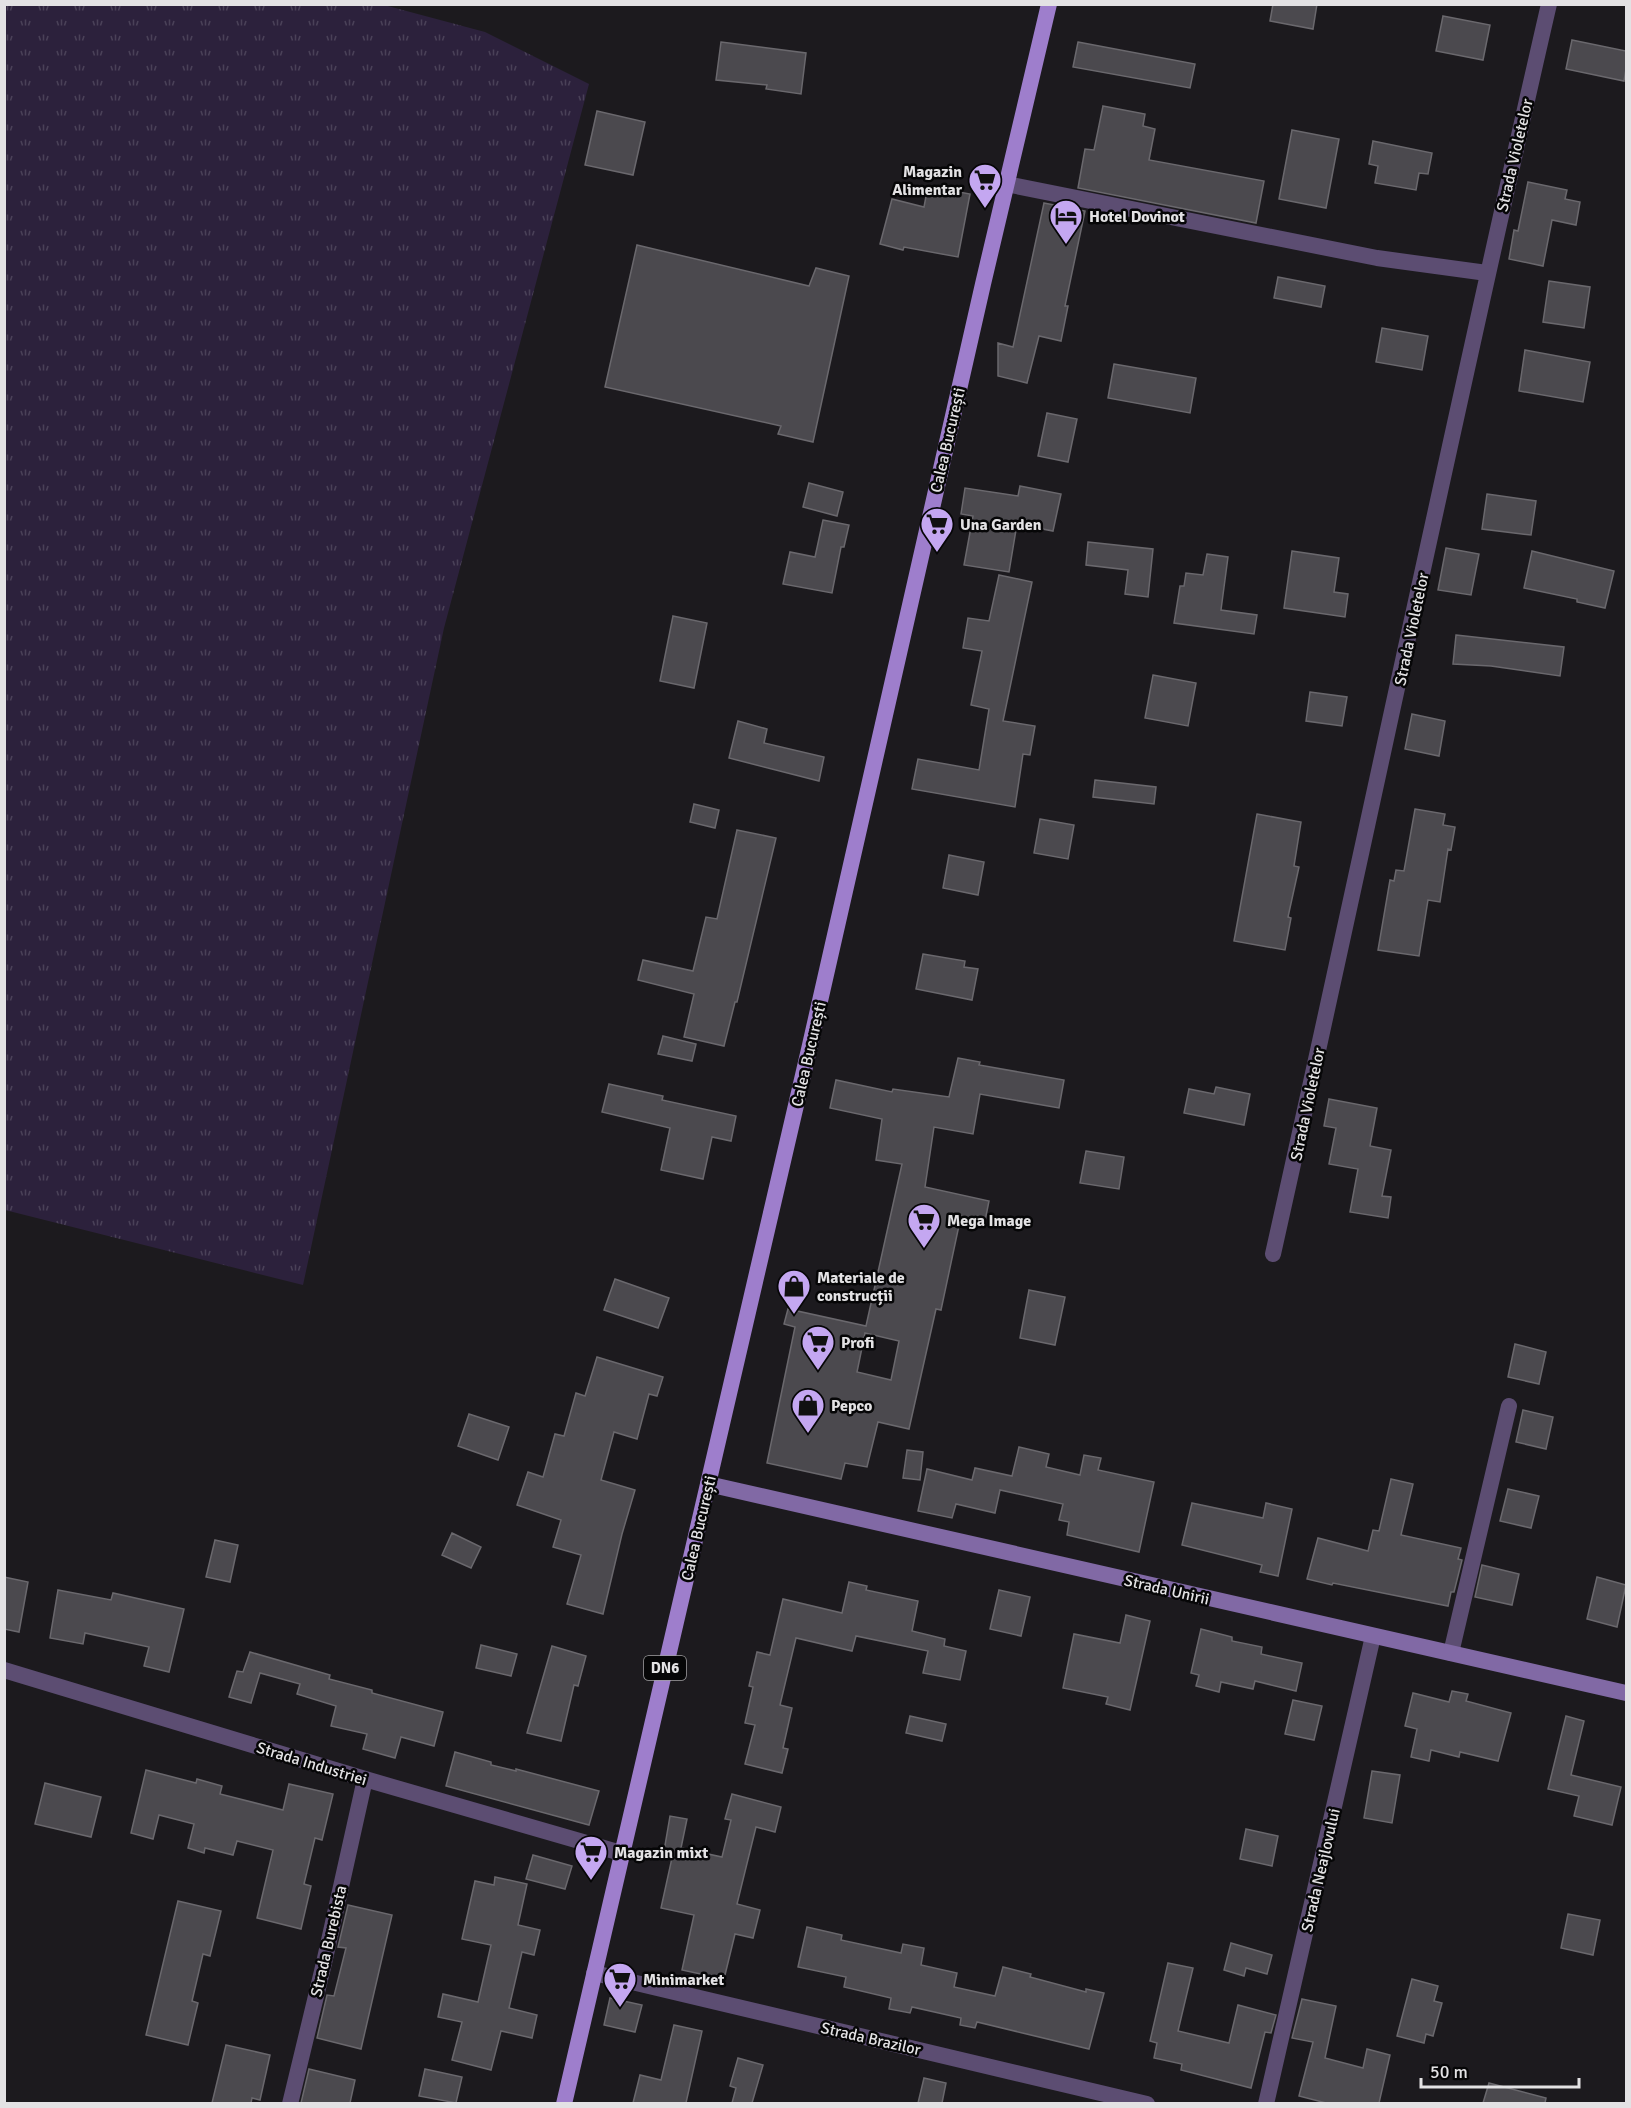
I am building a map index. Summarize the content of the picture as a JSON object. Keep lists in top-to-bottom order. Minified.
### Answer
{"streets":{"main road":["Calea București","Strada Unirii","DN6"],"street":["Strada Violetelor","Strada Industriei","Strada Neajlovului","Strada Burebista","Strada Brazilor"]},"crossings":[["Calea București","Strada Unirii"],["Calea București","Strada Industriei"],["Calea București","Strada Brazilor"],["Strada Unirii","Strada Neajlovului"],["Strada Industriei","Strada Burebista"]],"places":{"supermarket":["Magazin Alimentar","Una Garden","Mega Image","Profi","Magazin mixt","Minimarket"],"hotel":["Hotel Dovinot"],"shop":["Materiale de construcții","Pepco"]},"scale_bar":"50 m"}
